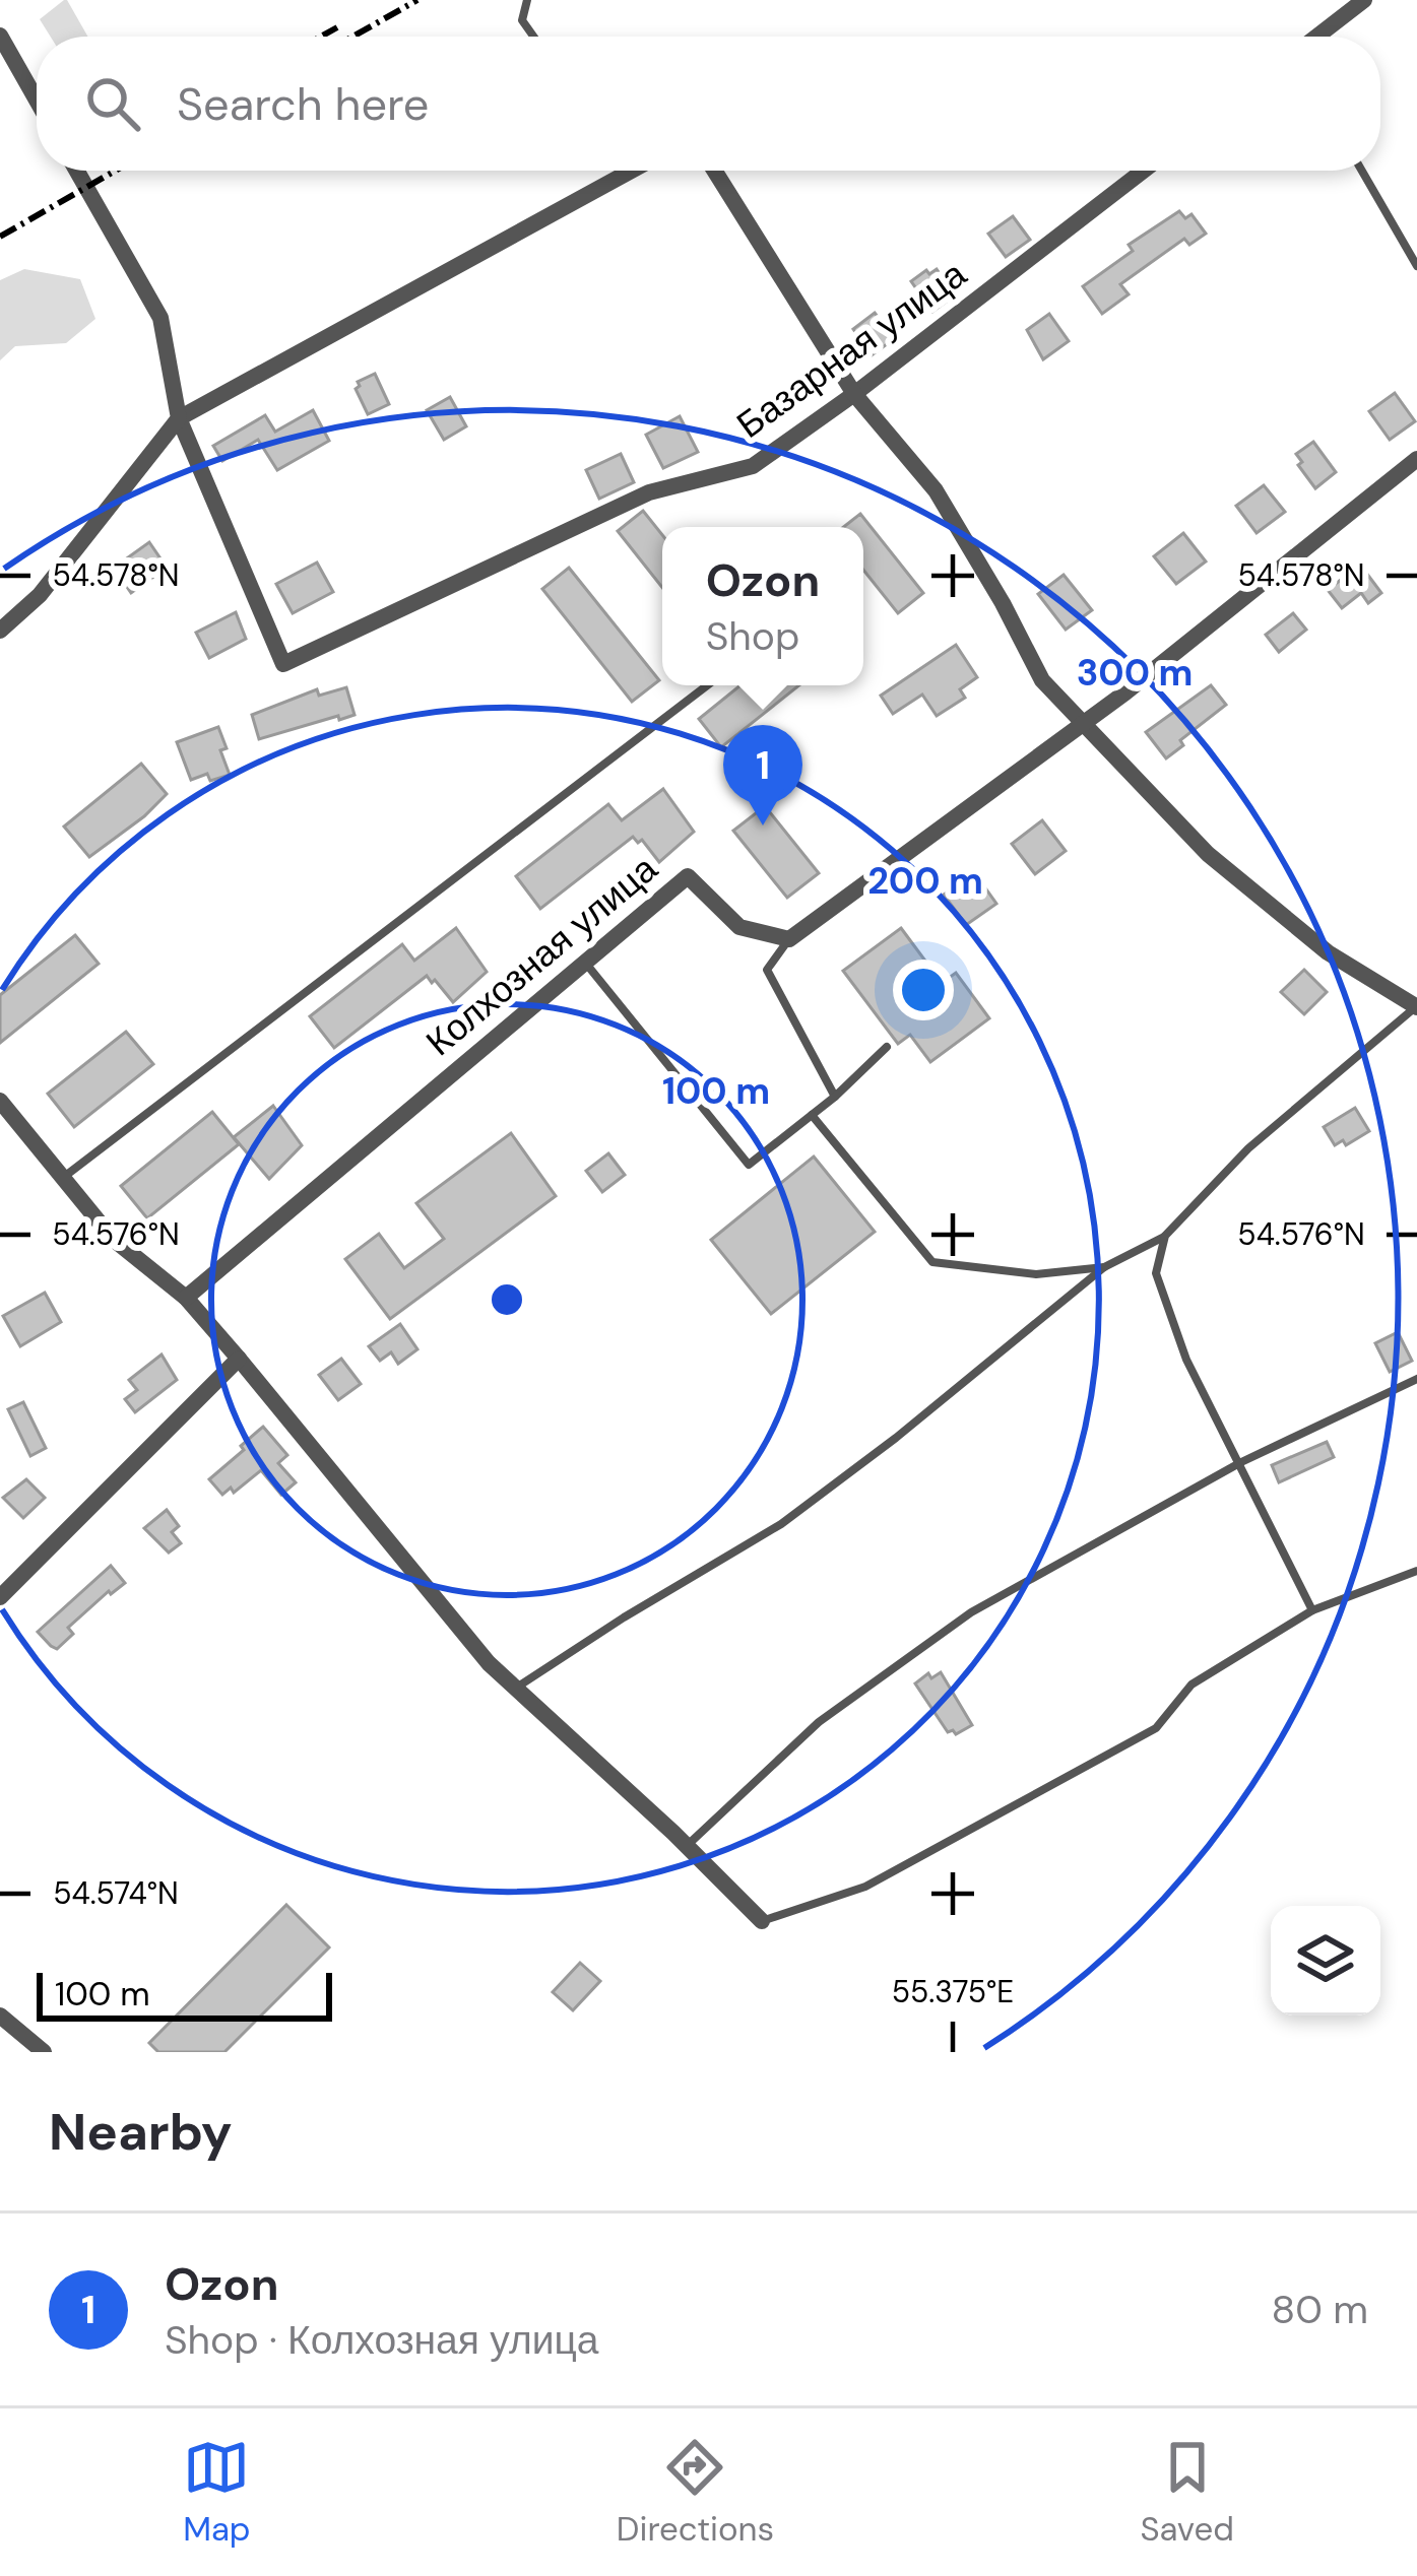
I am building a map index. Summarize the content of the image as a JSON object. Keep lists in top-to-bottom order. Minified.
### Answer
{"streets":{"street":["Базарная улица","Колхозная улица"]},"scale_bar":"100 m","page":{"search":"Search here","popup":["Ozon","Shop"],"pins":"1","scale":"100 m","heading":"Nearby","list":[{"mark":"1","name":"Ozon","note":"Shop · Колхозная улица","value":"80 m"}],"nav":["Map","Directions","Saved"]},"coordinates":["54.578°N","54.576°N","54.574°N","55.375°E"],"rings":["300 m","200 m","100 m"]}
